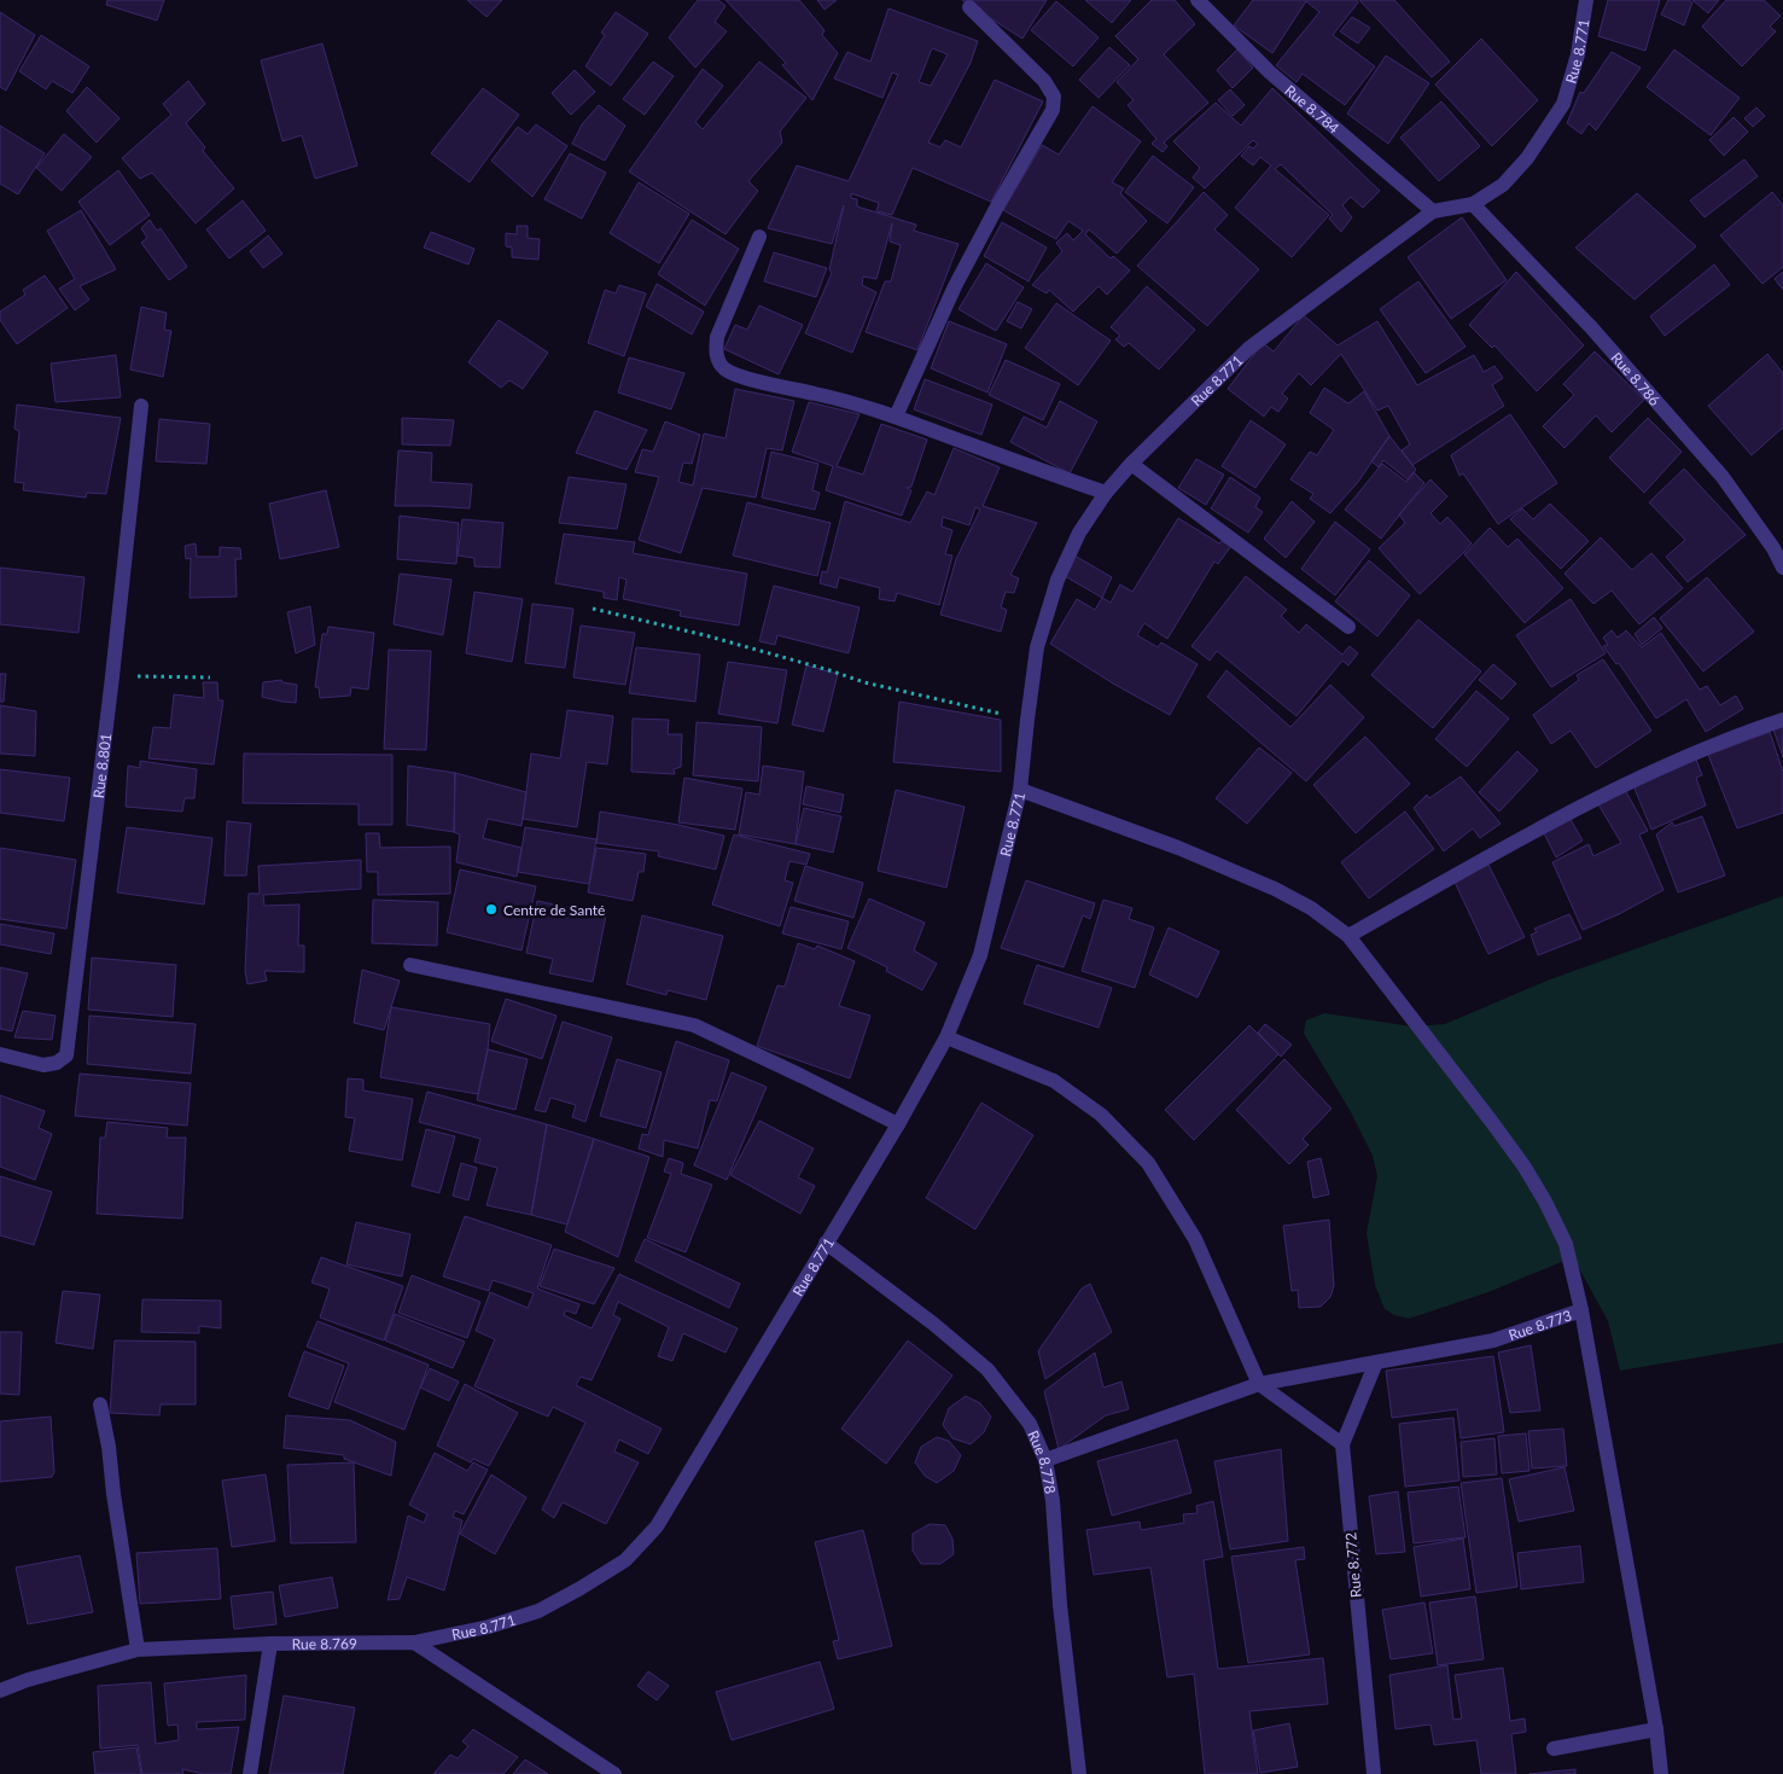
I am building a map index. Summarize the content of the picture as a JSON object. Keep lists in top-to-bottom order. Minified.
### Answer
{"streets":{"street":["Rue 8.771","Rue 8.784","Rue 8.786","Rue 8.801","Rue 8.773","Rue 8.778","Rue 8.772","Rue 8.769"]},"crossings":[["Rue 8.771","Rue 8.784"],["Rue 8.771","Rue 8.786"],["Rue 8.771","Rue 8.778"],["Rue 8.771","Rue 8.769"],["Rue 8.773","Rue 8.778"],["Rue 8.773","Rue 8.772"]],"places":["Centre de Santé"]}
